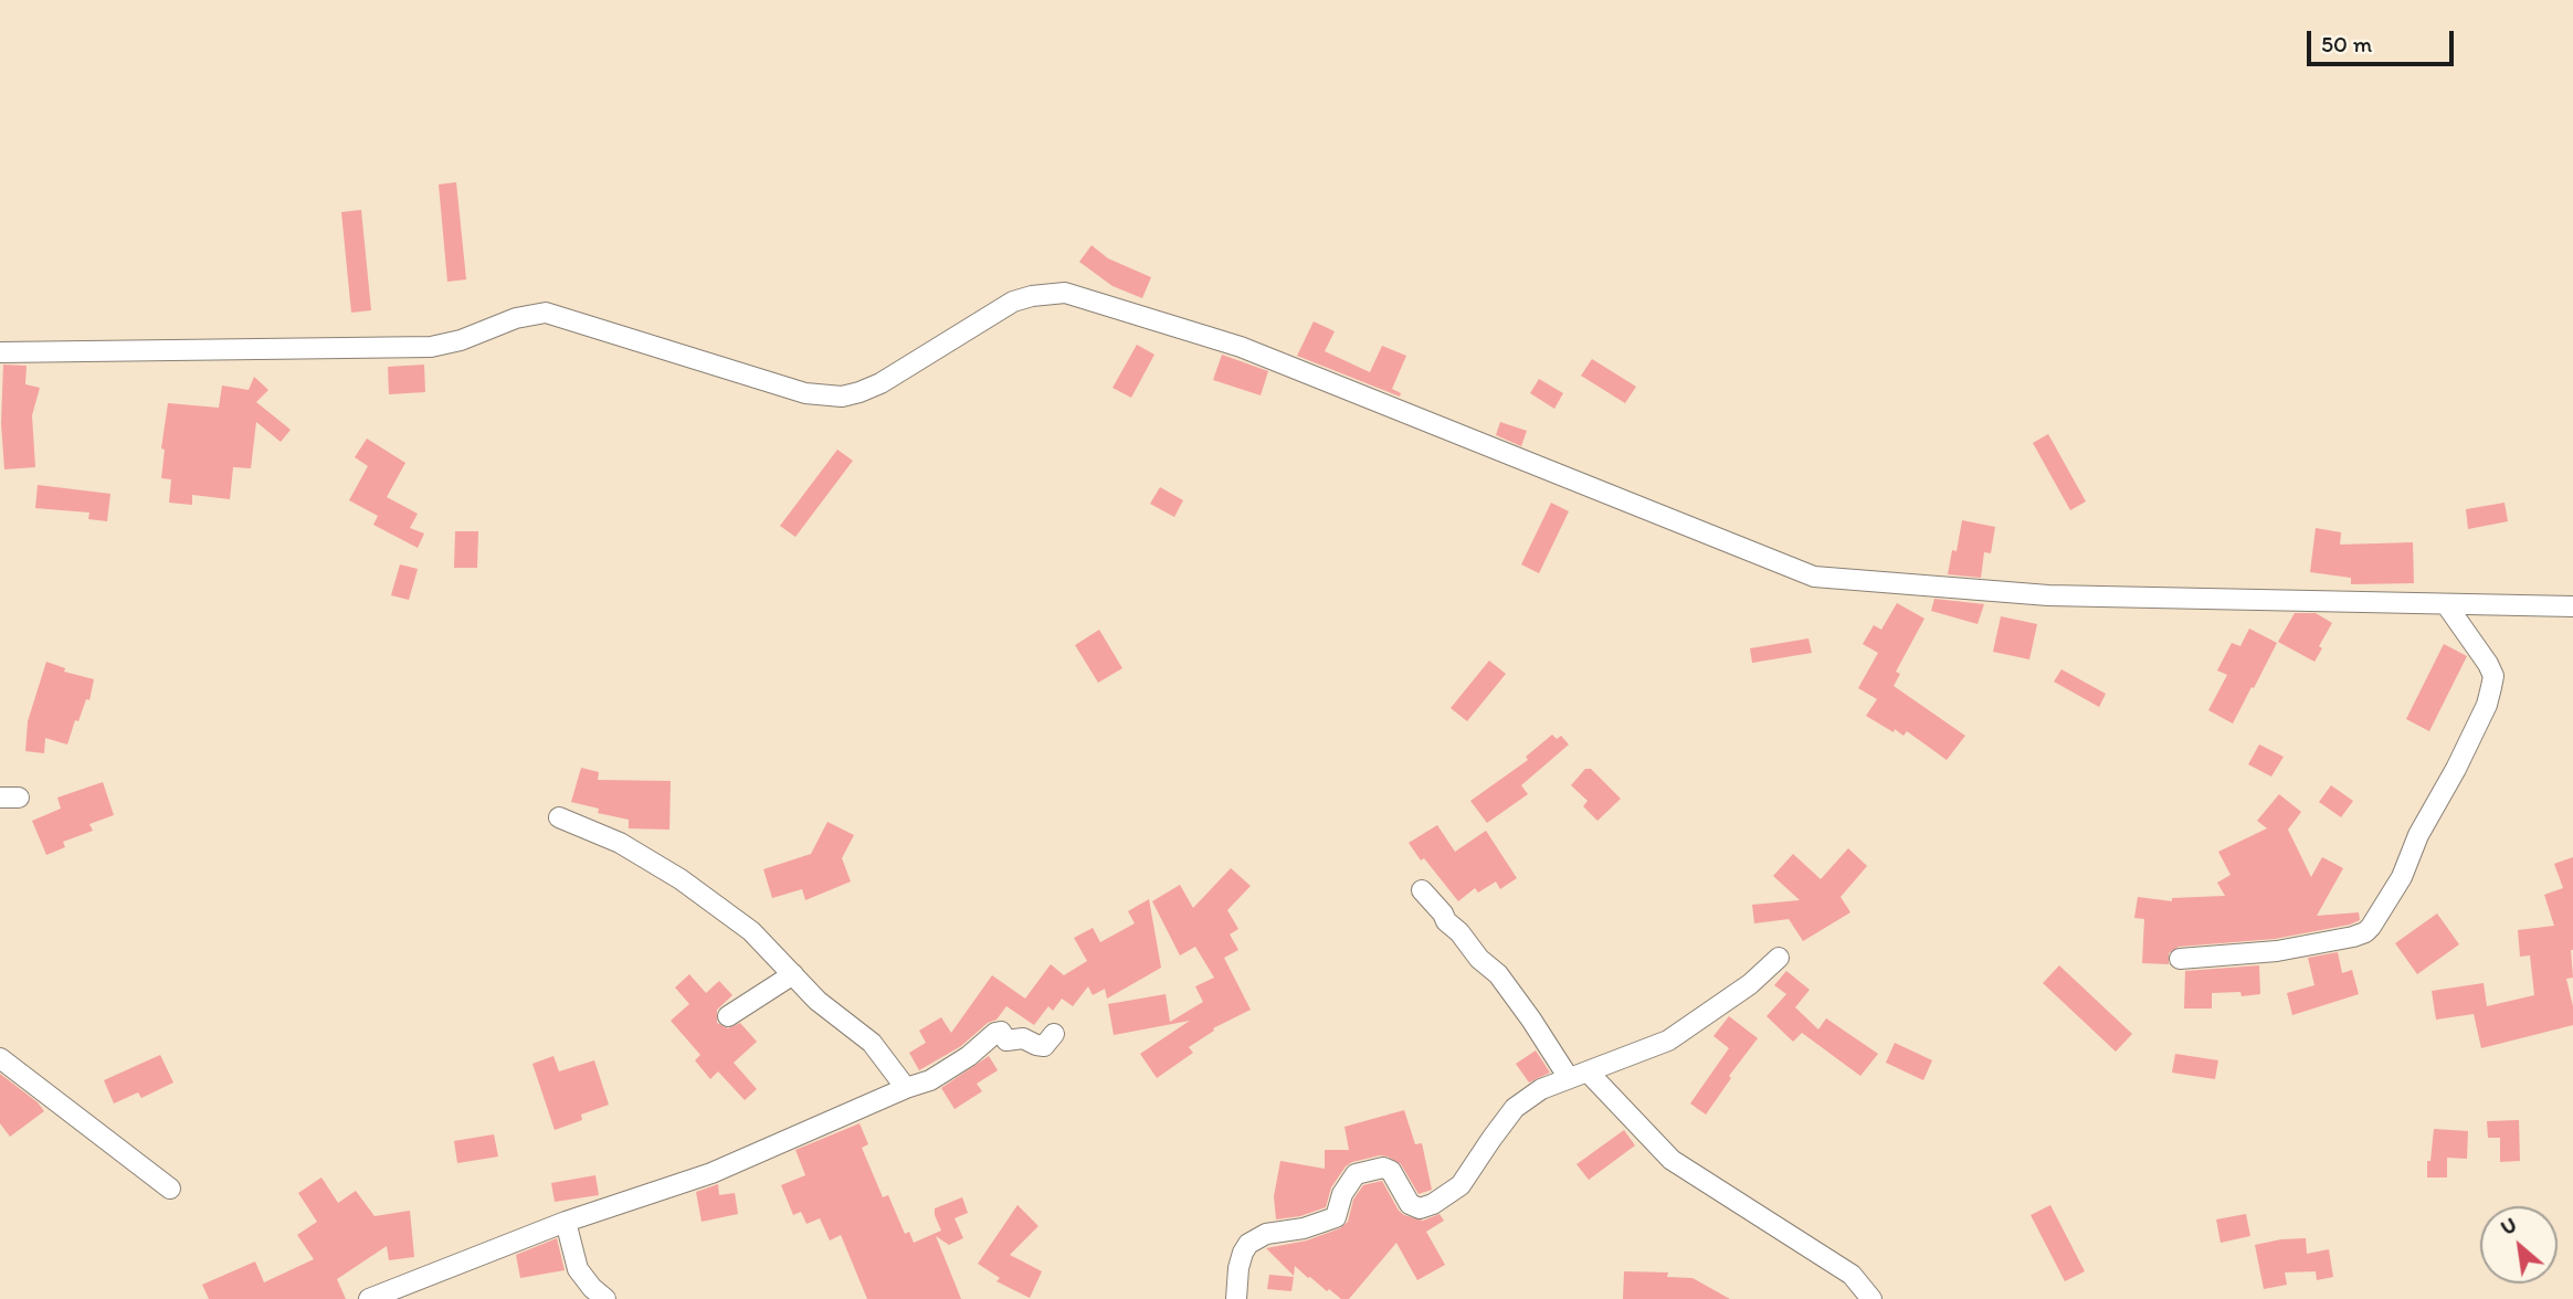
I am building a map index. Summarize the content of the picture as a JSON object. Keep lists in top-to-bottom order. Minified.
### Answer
{"scale_bar":"50 m","north":"top left"}
